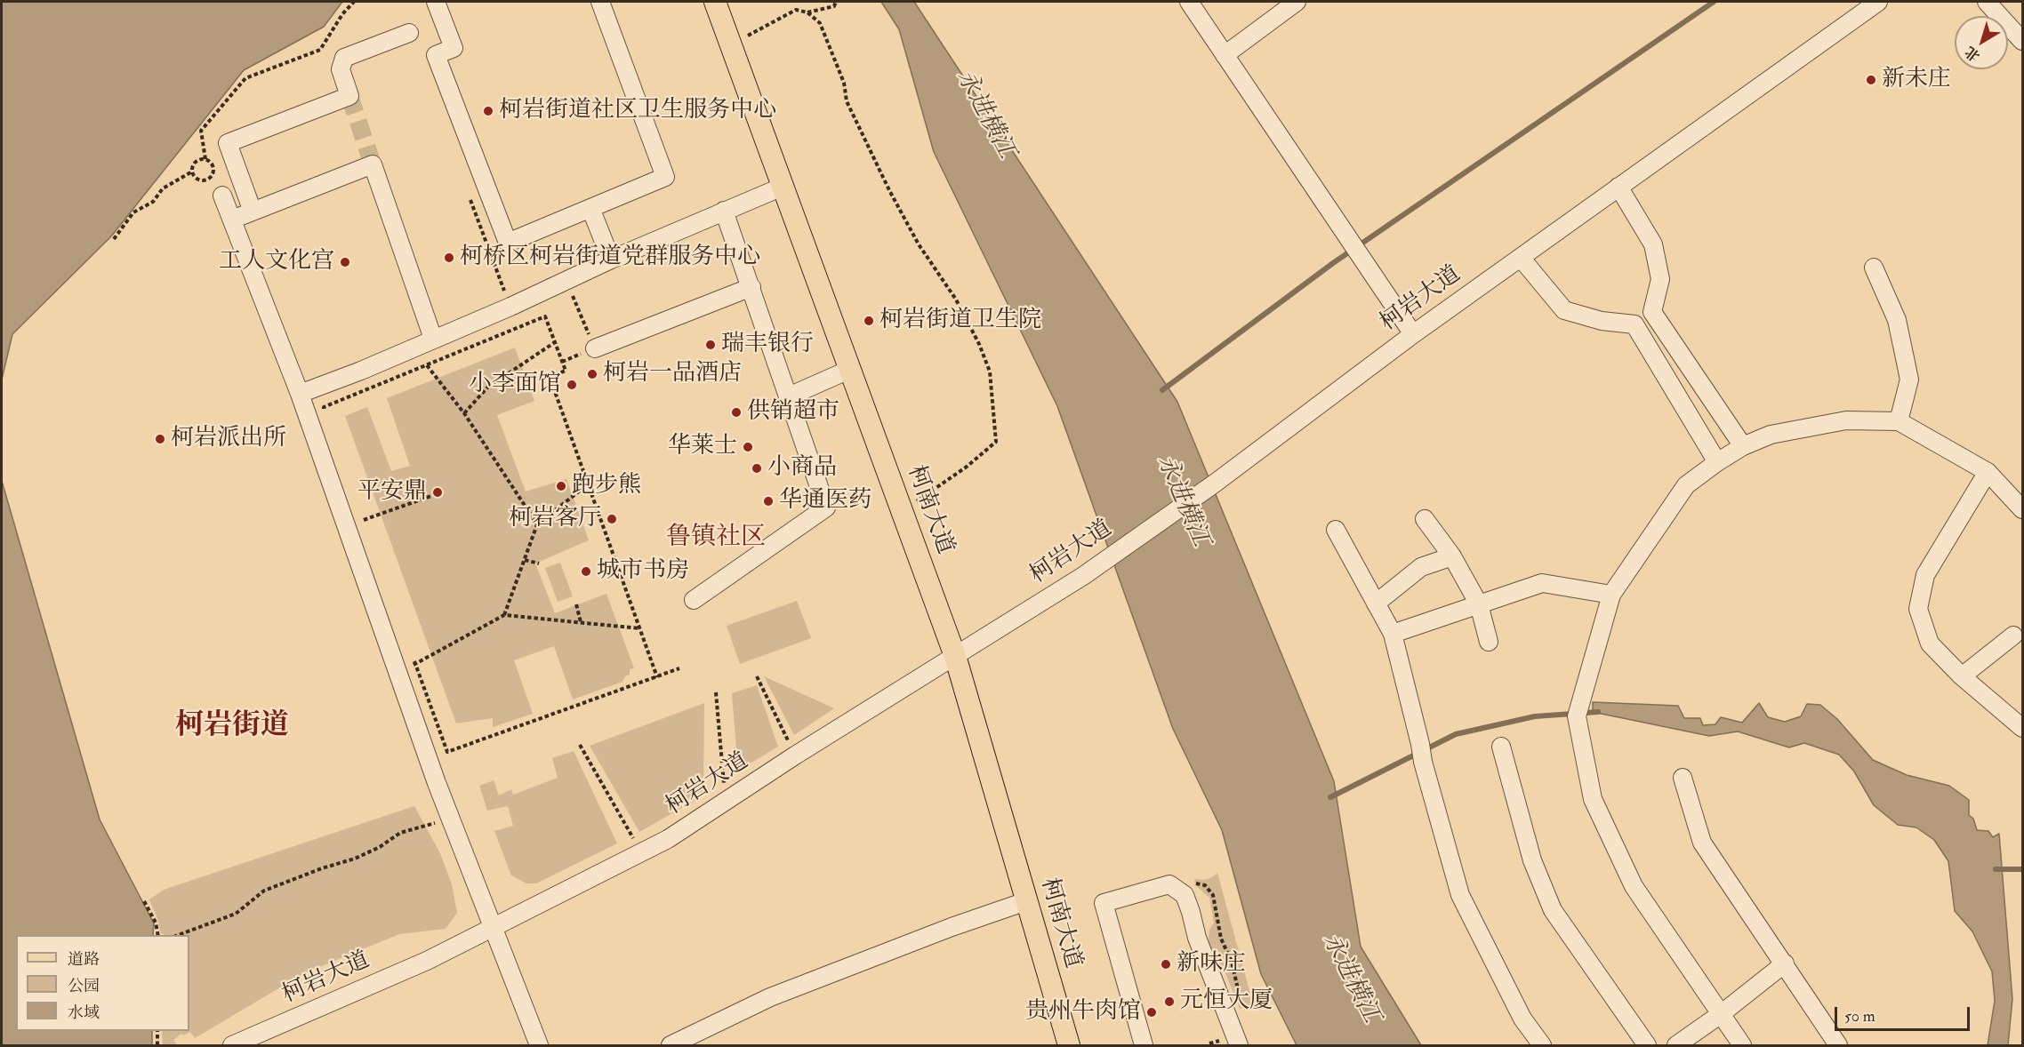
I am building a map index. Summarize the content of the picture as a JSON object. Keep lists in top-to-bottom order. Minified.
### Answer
{"streets":{"main road":["柯南大道"],"street":["柯岩大道"]},"crossings":[["柯岩大道","柯南大道"]],"districts":["鲁镇社区","柯岩街道"],"water":["永进横江"],"places":["新未庄","柯岩街道社区卫生服务中心","柯桥区柯岩街道党群服务中心","工人文化宫","柯岩街道卫生院","瑞丰银行","柯岩一品酒店","小李面馆","供销超市","柯岩派出所","华莱士","小商品","跑步熊","平安鼎","华通医药","柯岩客厅","城市书房","新味庄","元恒大厦","贵州牛肉馆"],"legend":["道路","公园","水域"],"scale_bar":"50 m","north":"bottom left"}
